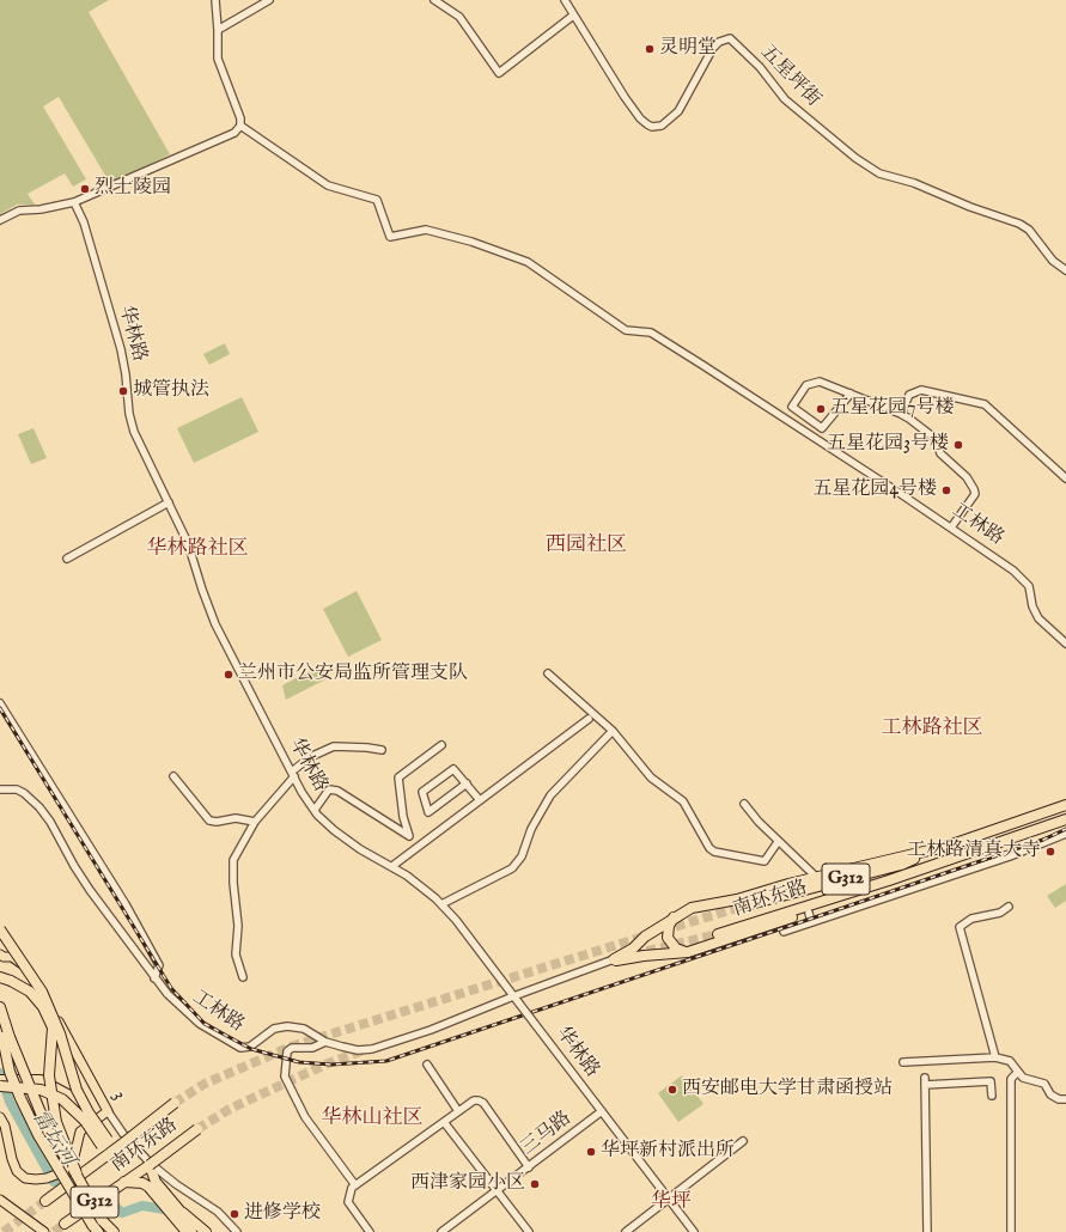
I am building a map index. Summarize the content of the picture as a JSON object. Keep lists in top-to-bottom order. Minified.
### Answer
{"streets":{"highway":["G312","南环东路"],"main road":["3"],"street":["五星坪街","华林路","工林路","三马路"]},"crossings":[["华林路","工林路"],["华林路","三马路"],["G312","南环东路"]],"districts":["西园社区","华林路社区","工林路社区","华林山社区","华坪"],"water":["雷坛河"],"places":["灵明堂","烈士陵园","城管执法","五星花园7号楼","五星花园3号楼","五星花园4号楼","兰州市公安局监所管理支队","工林路清真大寺","西安邮电大学甘肃函授站","华坪新村派出所","西津家园小区","进修学校"]}
